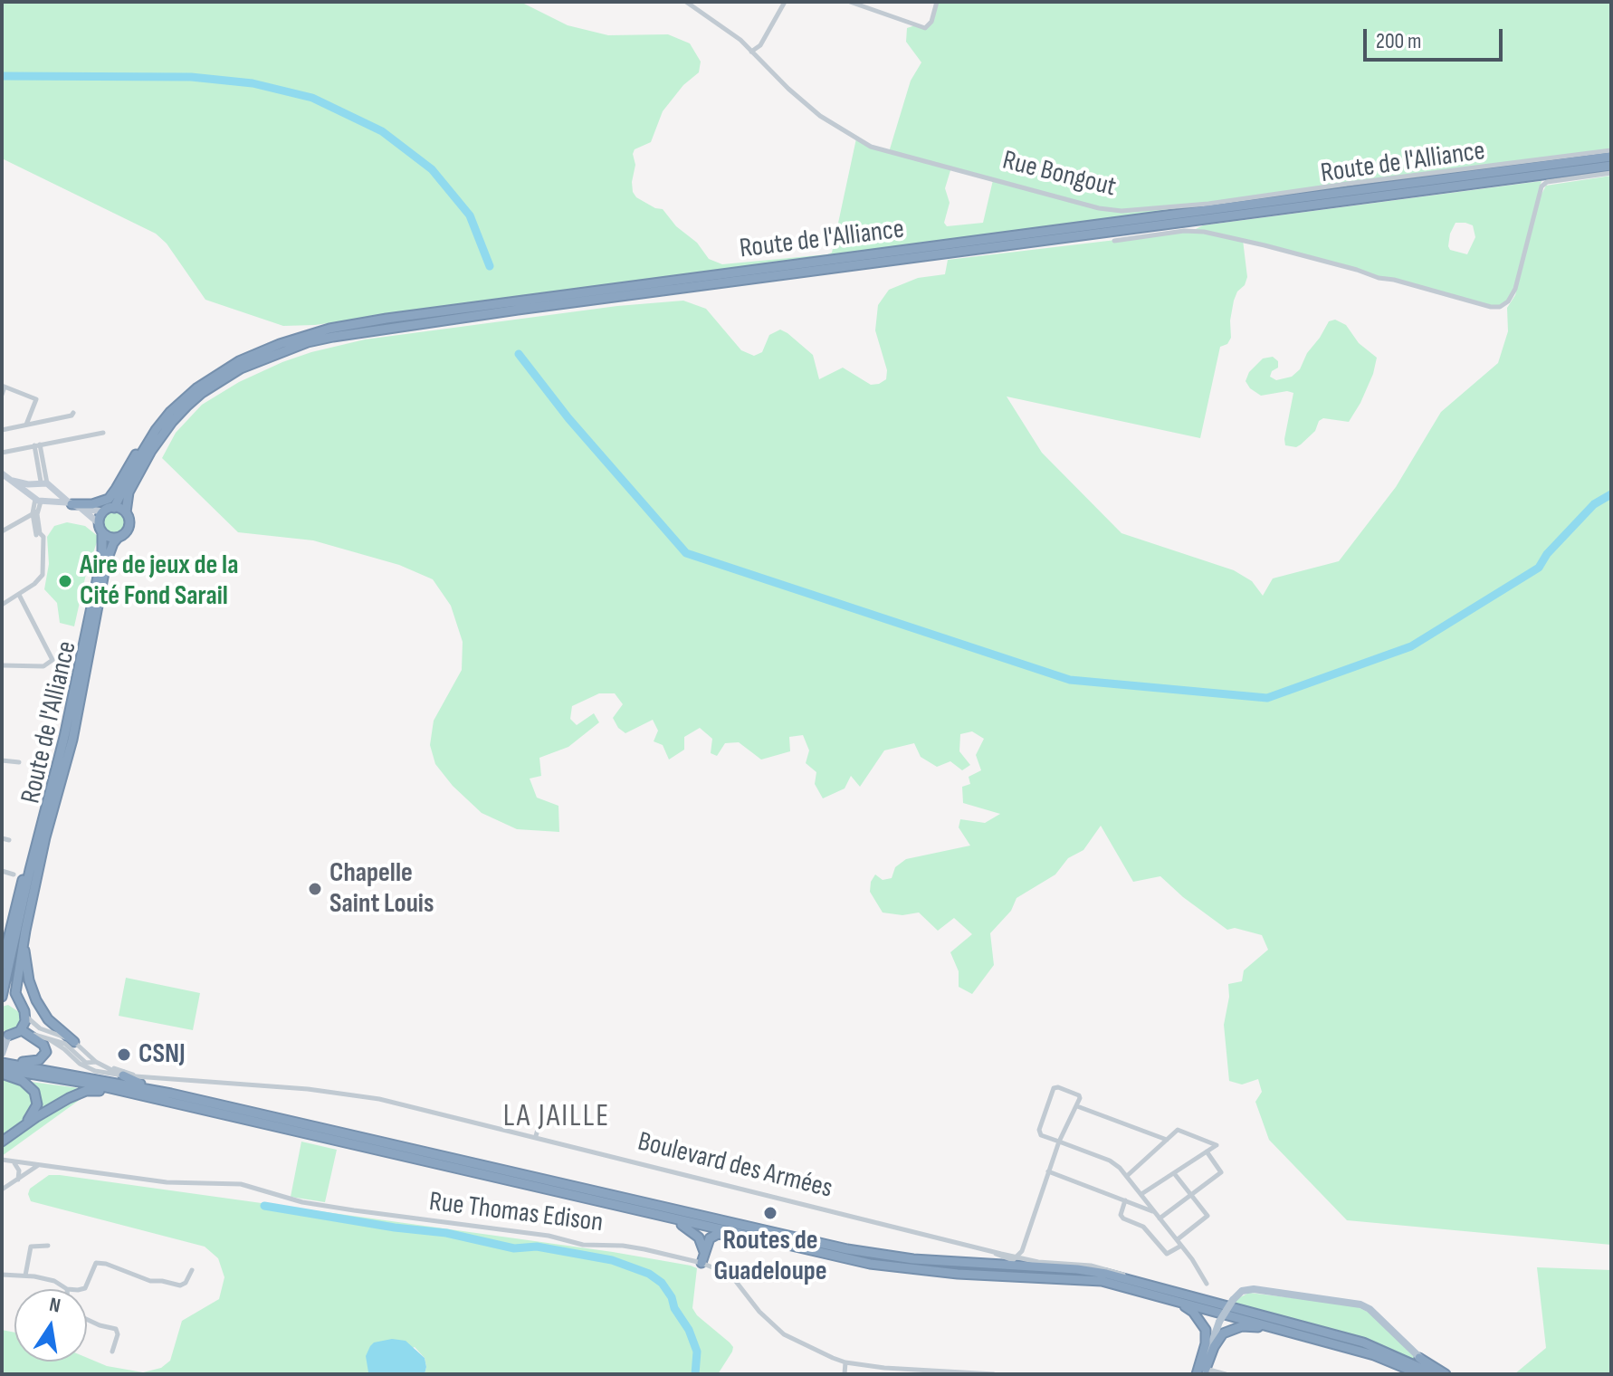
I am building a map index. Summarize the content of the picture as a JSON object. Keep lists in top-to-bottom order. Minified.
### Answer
{"streets":{"highway":["Route de l'Alliance"],"street":["Rue Bongout","Boulevard des Armées","Rue Thomas Edison"]},"districts":["LA JAILLE"],"places":["Aire de jeux de la Cité Fond Sarail","Chapelle Saint Louis","CSNJ","Routes de Guadeloupe"],"scale_bar":"200 m","north":"top"}
